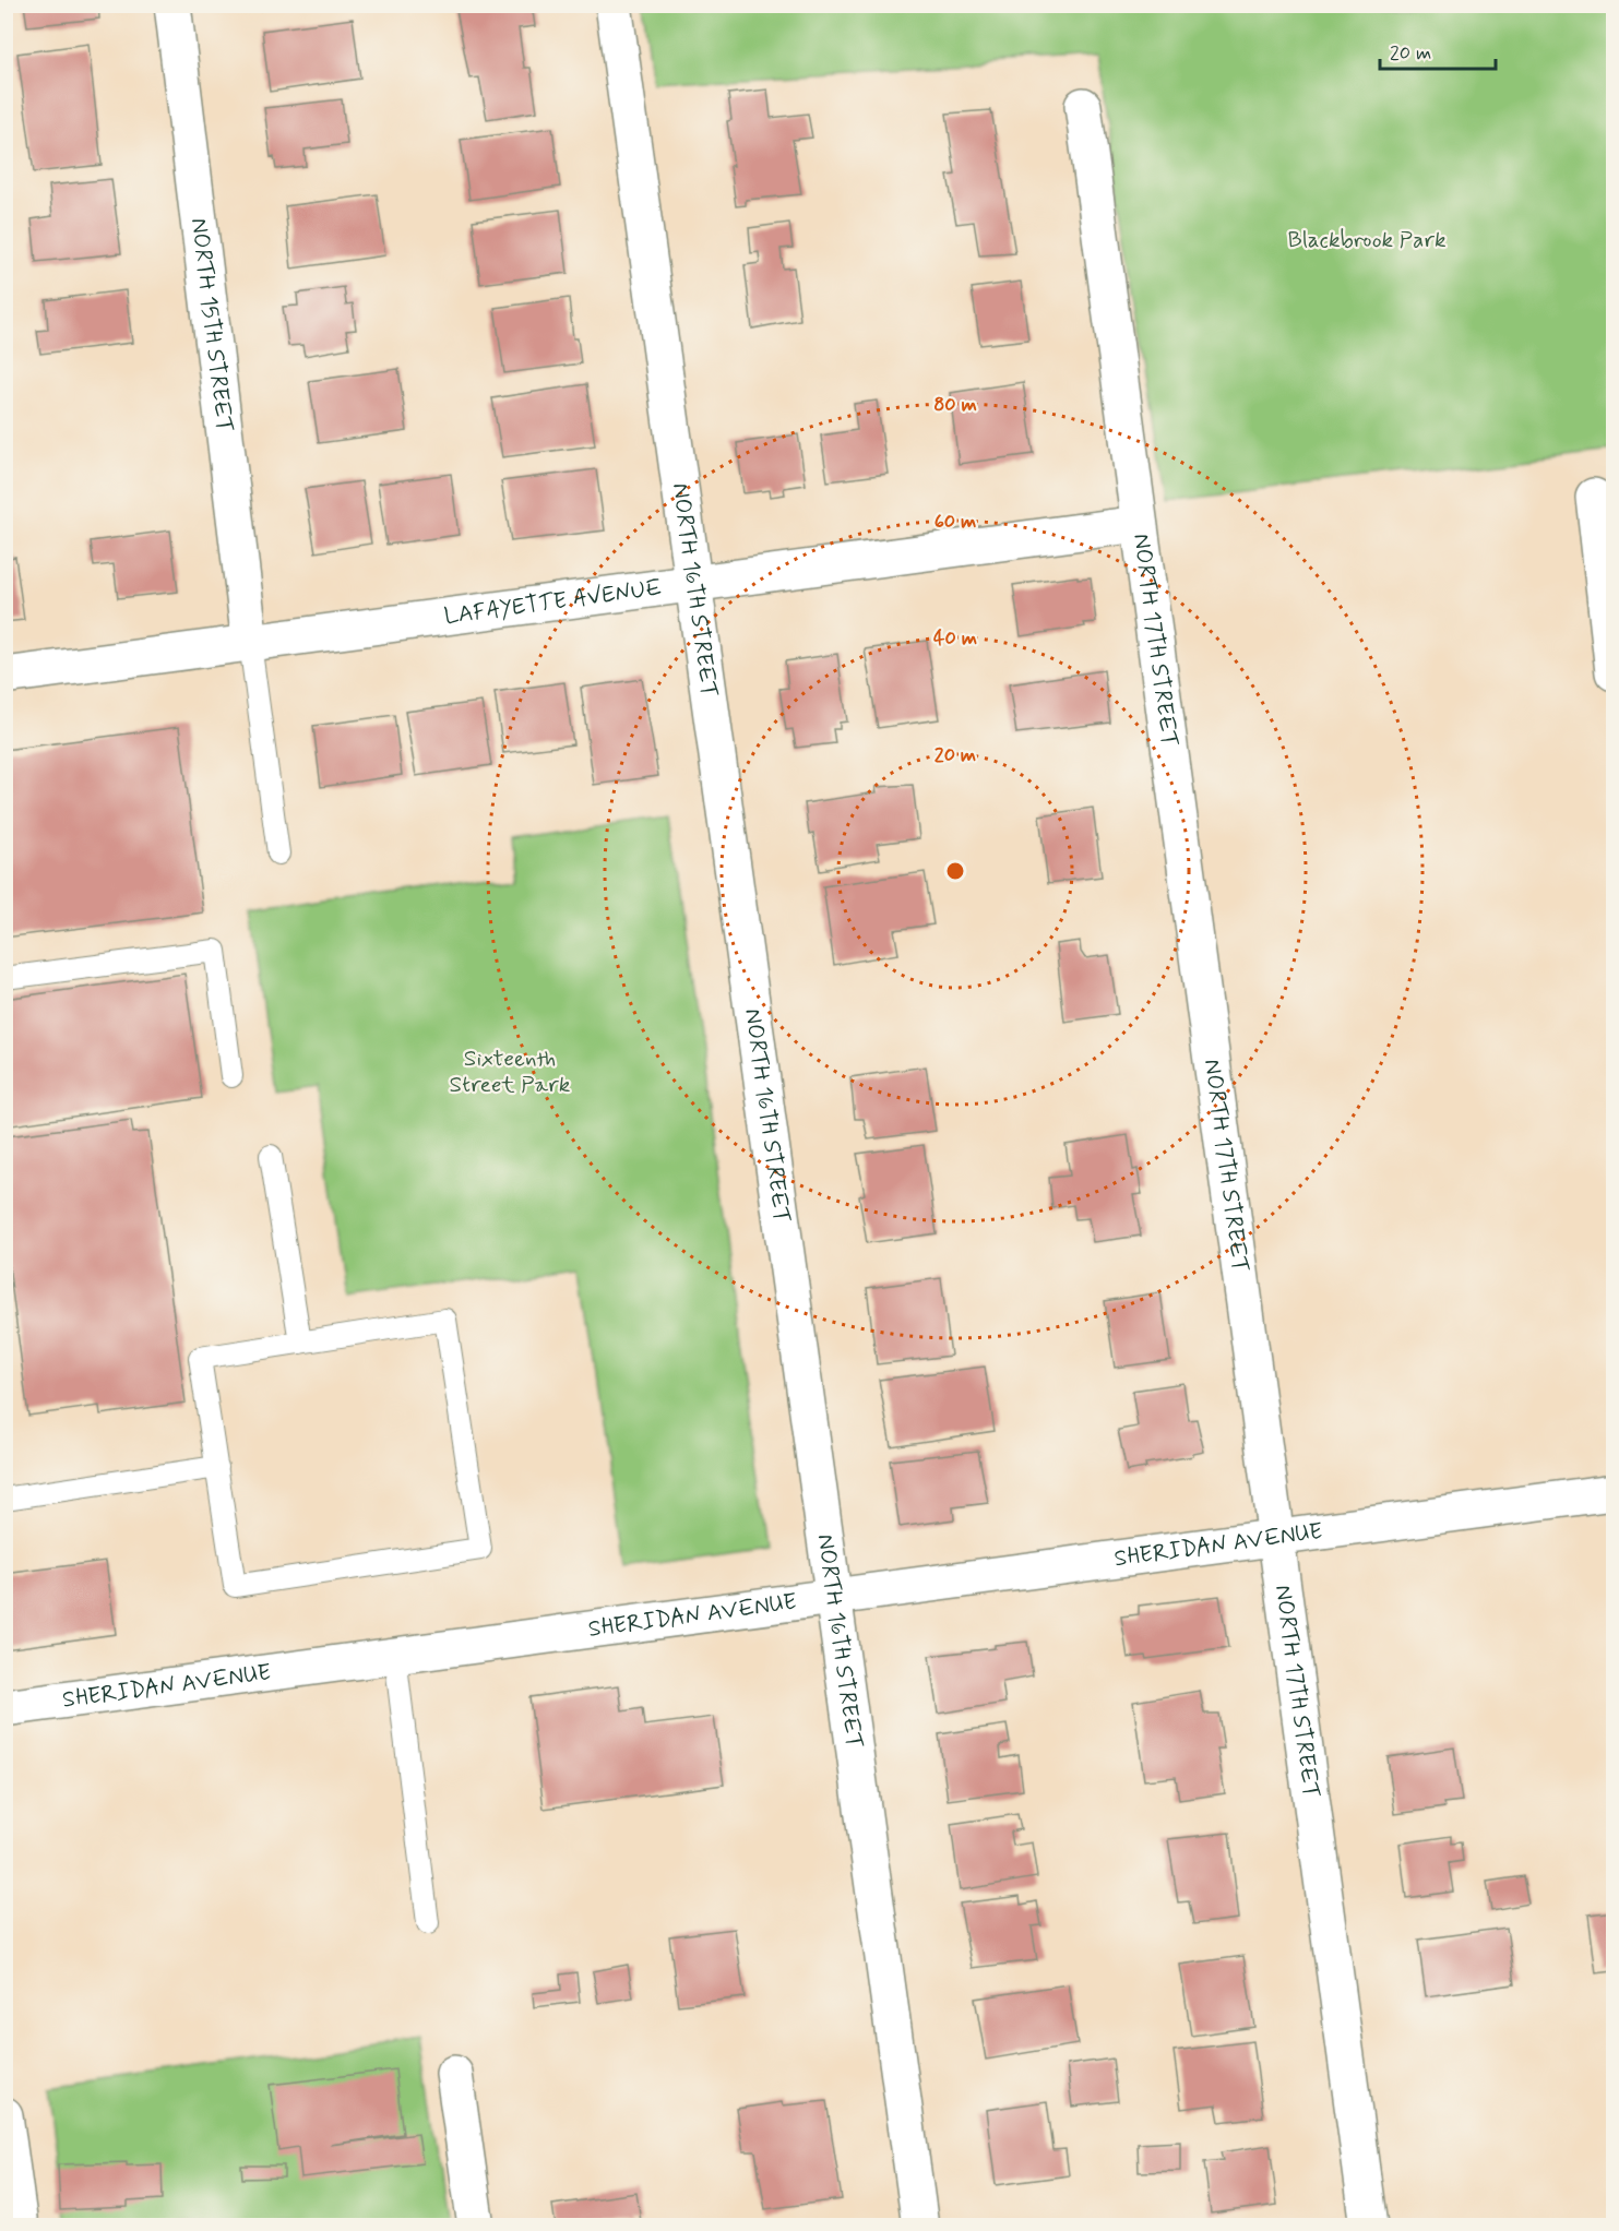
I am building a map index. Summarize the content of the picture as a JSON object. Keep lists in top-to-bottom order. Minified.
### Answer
{"streets":{"street":["NORTH 15TH STREET","NORTH 16TH STREET","LAFAYETTE AVENUE","NORTH 17TH STREET","SHERIDAN AVENUE"]},"crossings":[["NORTH 15TH STREET","LAFAYETTE AVENUE"],["NORTH 16TH STREET","LAFAYETTE AVENUE"],["NORTH 16TH STREET","SHERIDAN AVENUE"],["LAFAYETTE AVENUE","NORTH 17TH STREET"],["NORTH 17TH STREET","SHERIDAN AVENUE"]],"parks":["Blackbrook Park","Sixteenth Street Park"],"scale_bar":"20 m","rings":["80 m","60 m","40 m","20 m"]}
